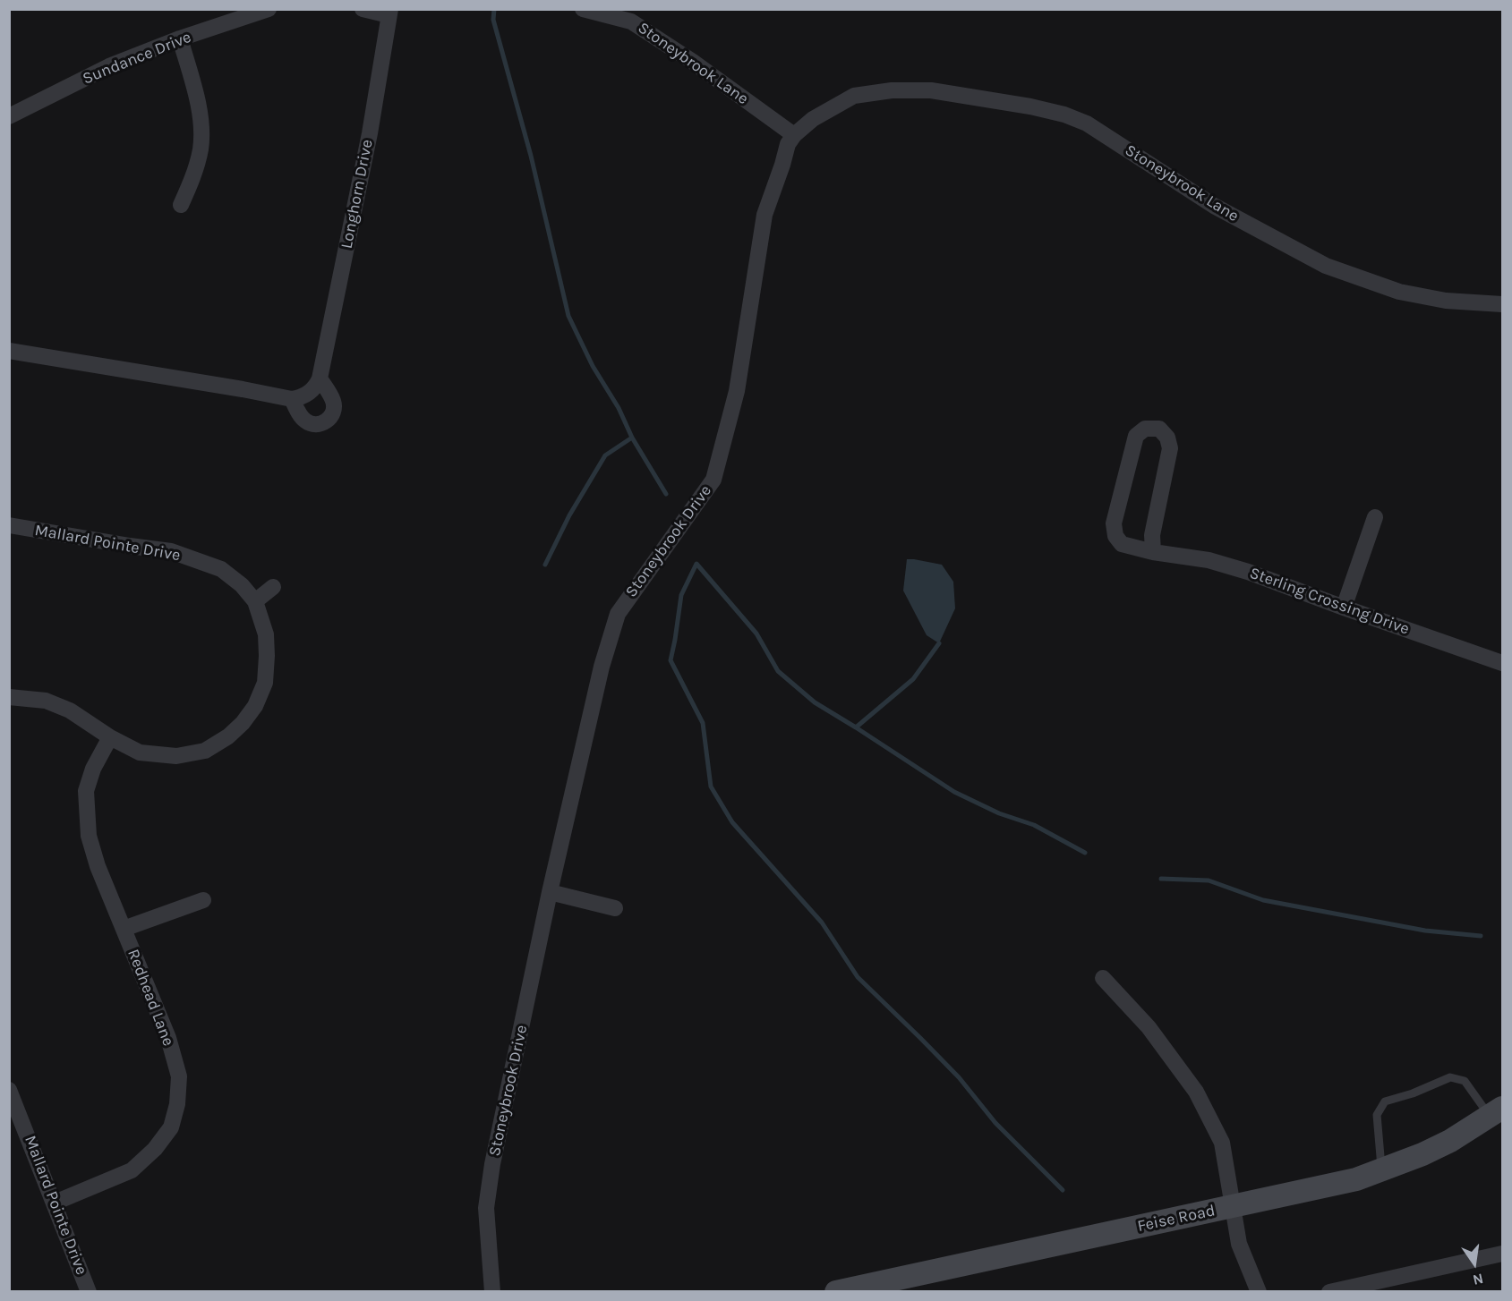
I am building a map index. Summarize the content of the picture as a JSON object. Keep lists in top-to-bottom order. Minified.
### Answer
{"streets":{"main road":["Feise Road"],"street":["Sundance Drive","Stoneybrook Lane","Longhorn Drive","Stoneybrook Drive","Mallard Pointe Drive","Sterling Crossing Drive","Redhead Lane"]},"crossings":[["Stoneybrook Lane","Stoneybrook Drive"],["Mallard Pointe Drive","Redhead Lane"]],"north":"bottom"}
